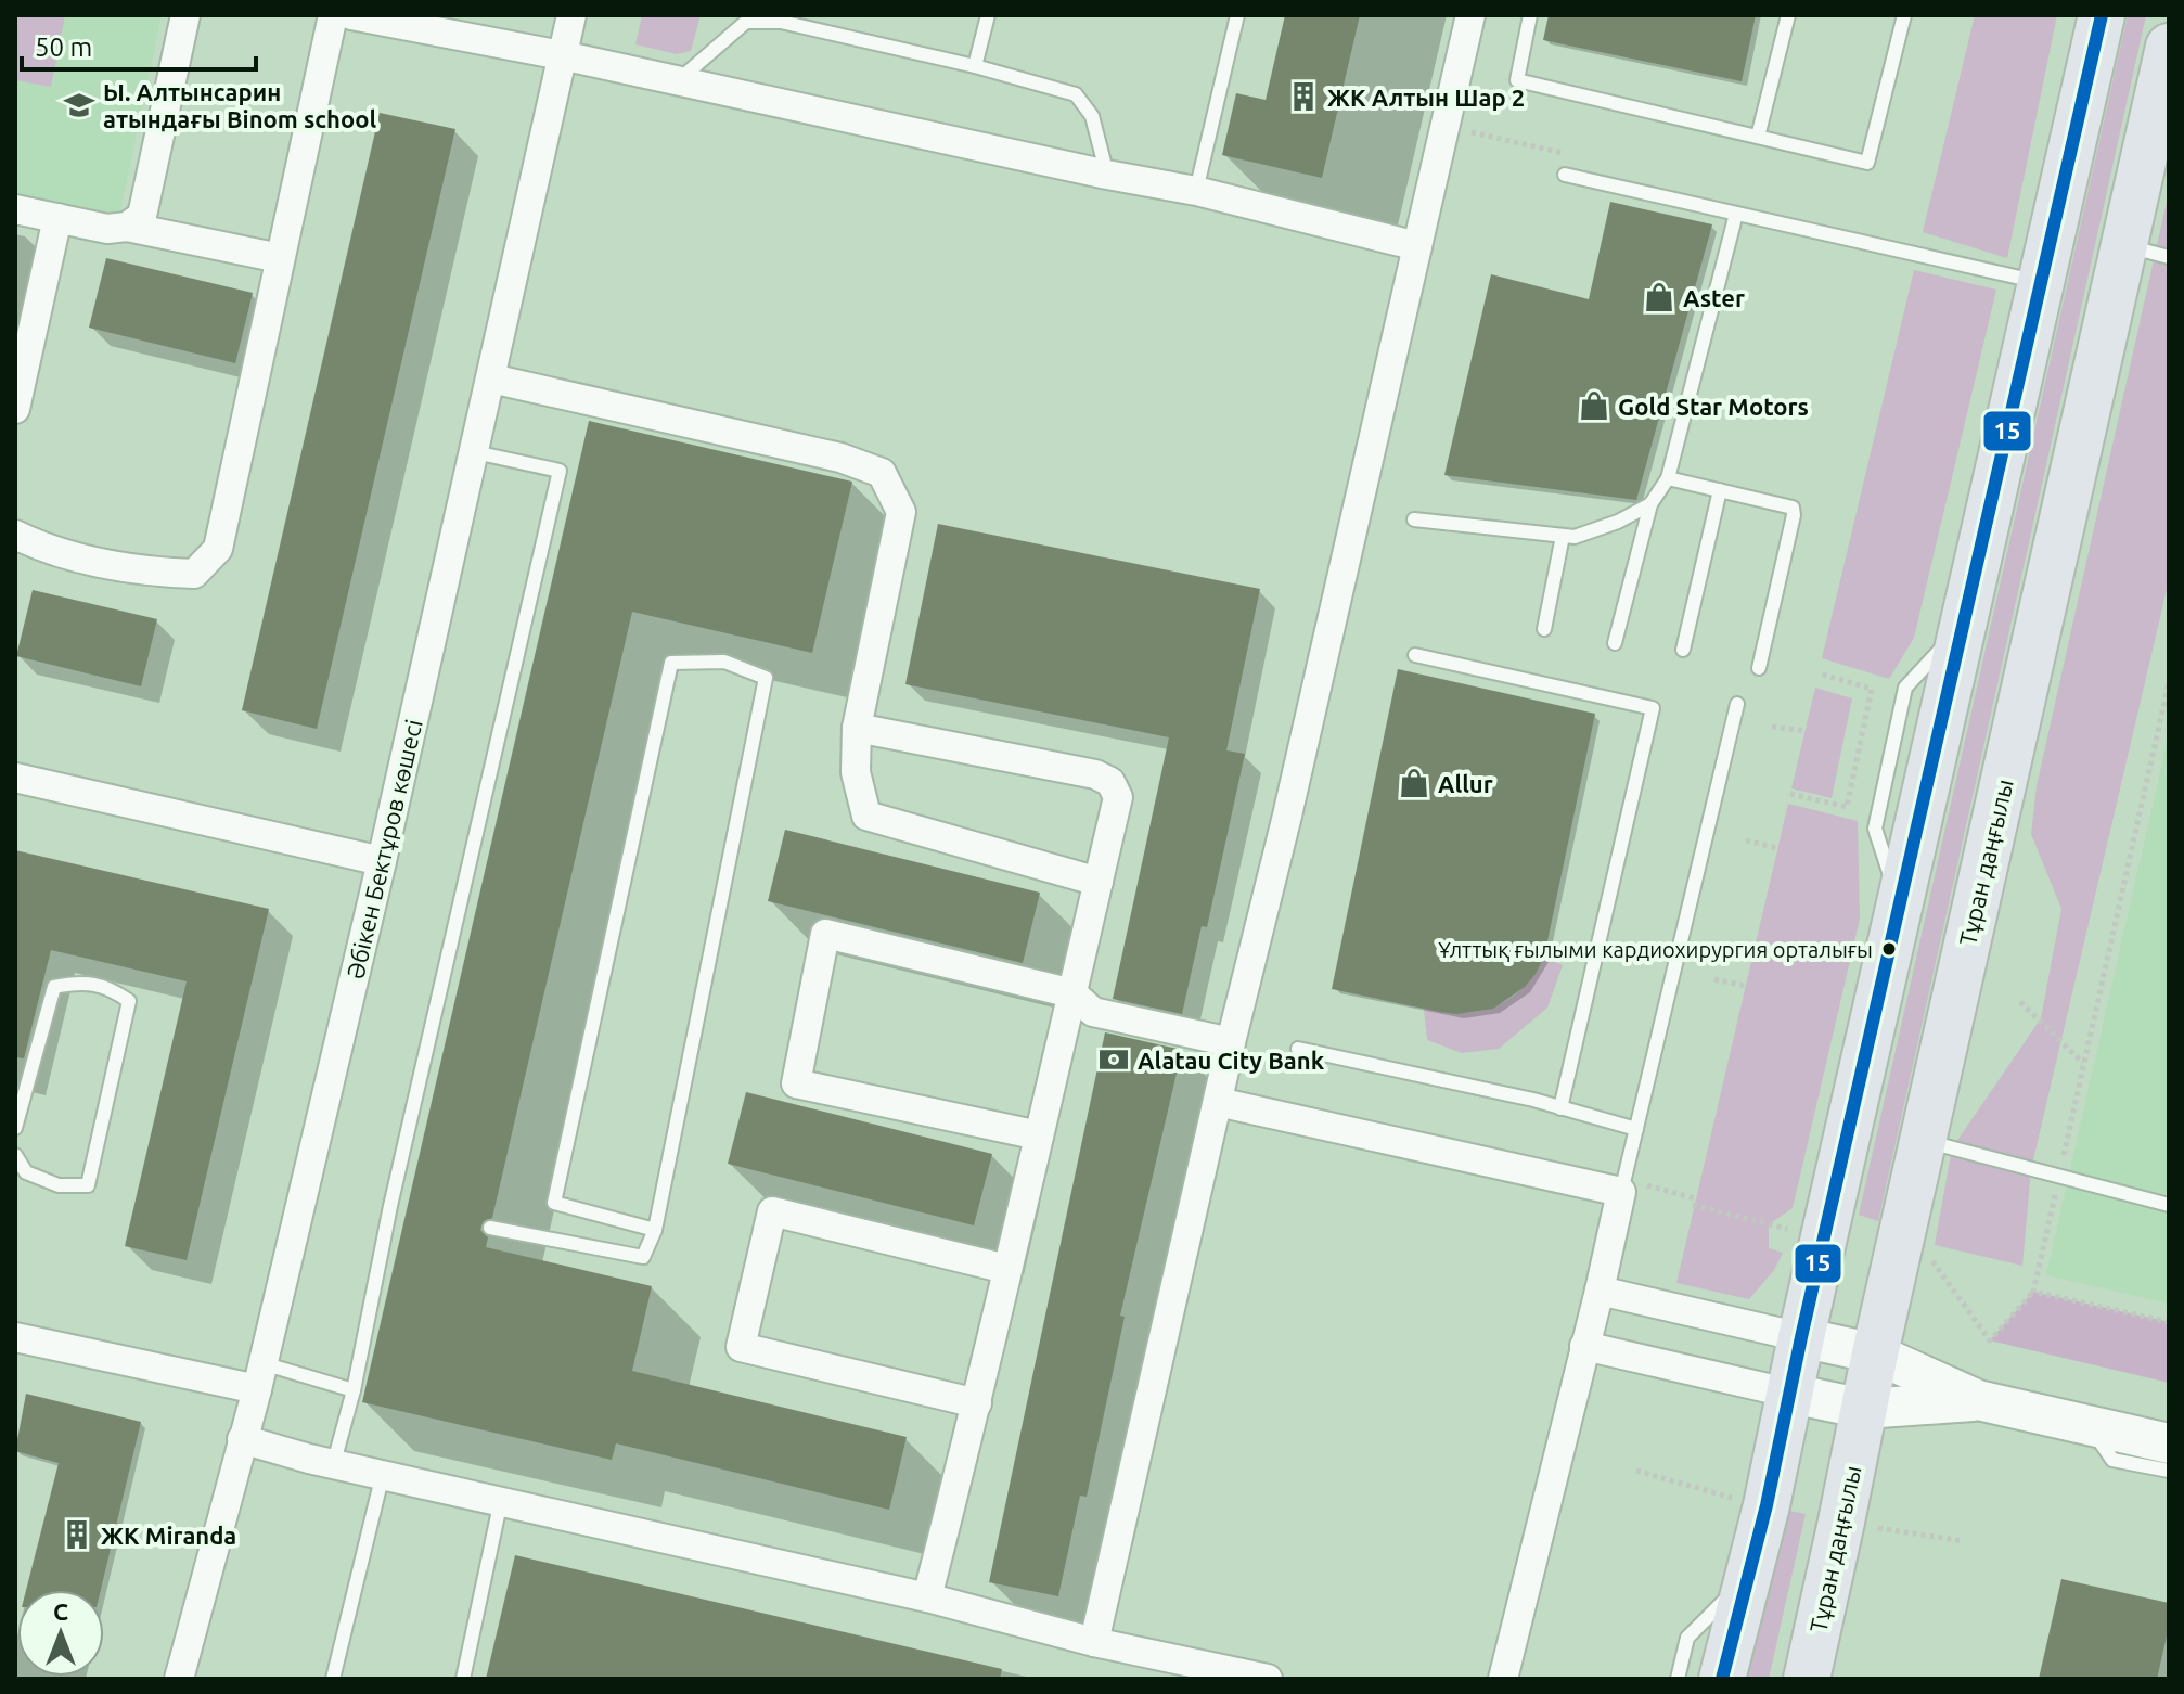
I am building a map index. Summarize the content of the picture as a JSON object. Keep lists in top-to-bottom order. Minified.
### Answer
{"streets":{"main road":["Тұран даңғылы"],"street":["Әбікен Бектұров көшесі"]},"places":{"building":["ЖК Алтын Шар 2","ЖК Miranda"],"school or university":["Ы. Алтынсарин атындағы Binom school"],"shop":["Aster","Gold Star Motors","Allur"],"other":["Ұлттық ғылыми кардиохирургия орталығы"],"bank":["Alatau City Bank"]},"lines":["transit line 15"],"scale_bar":"50 m","north":"top"}
